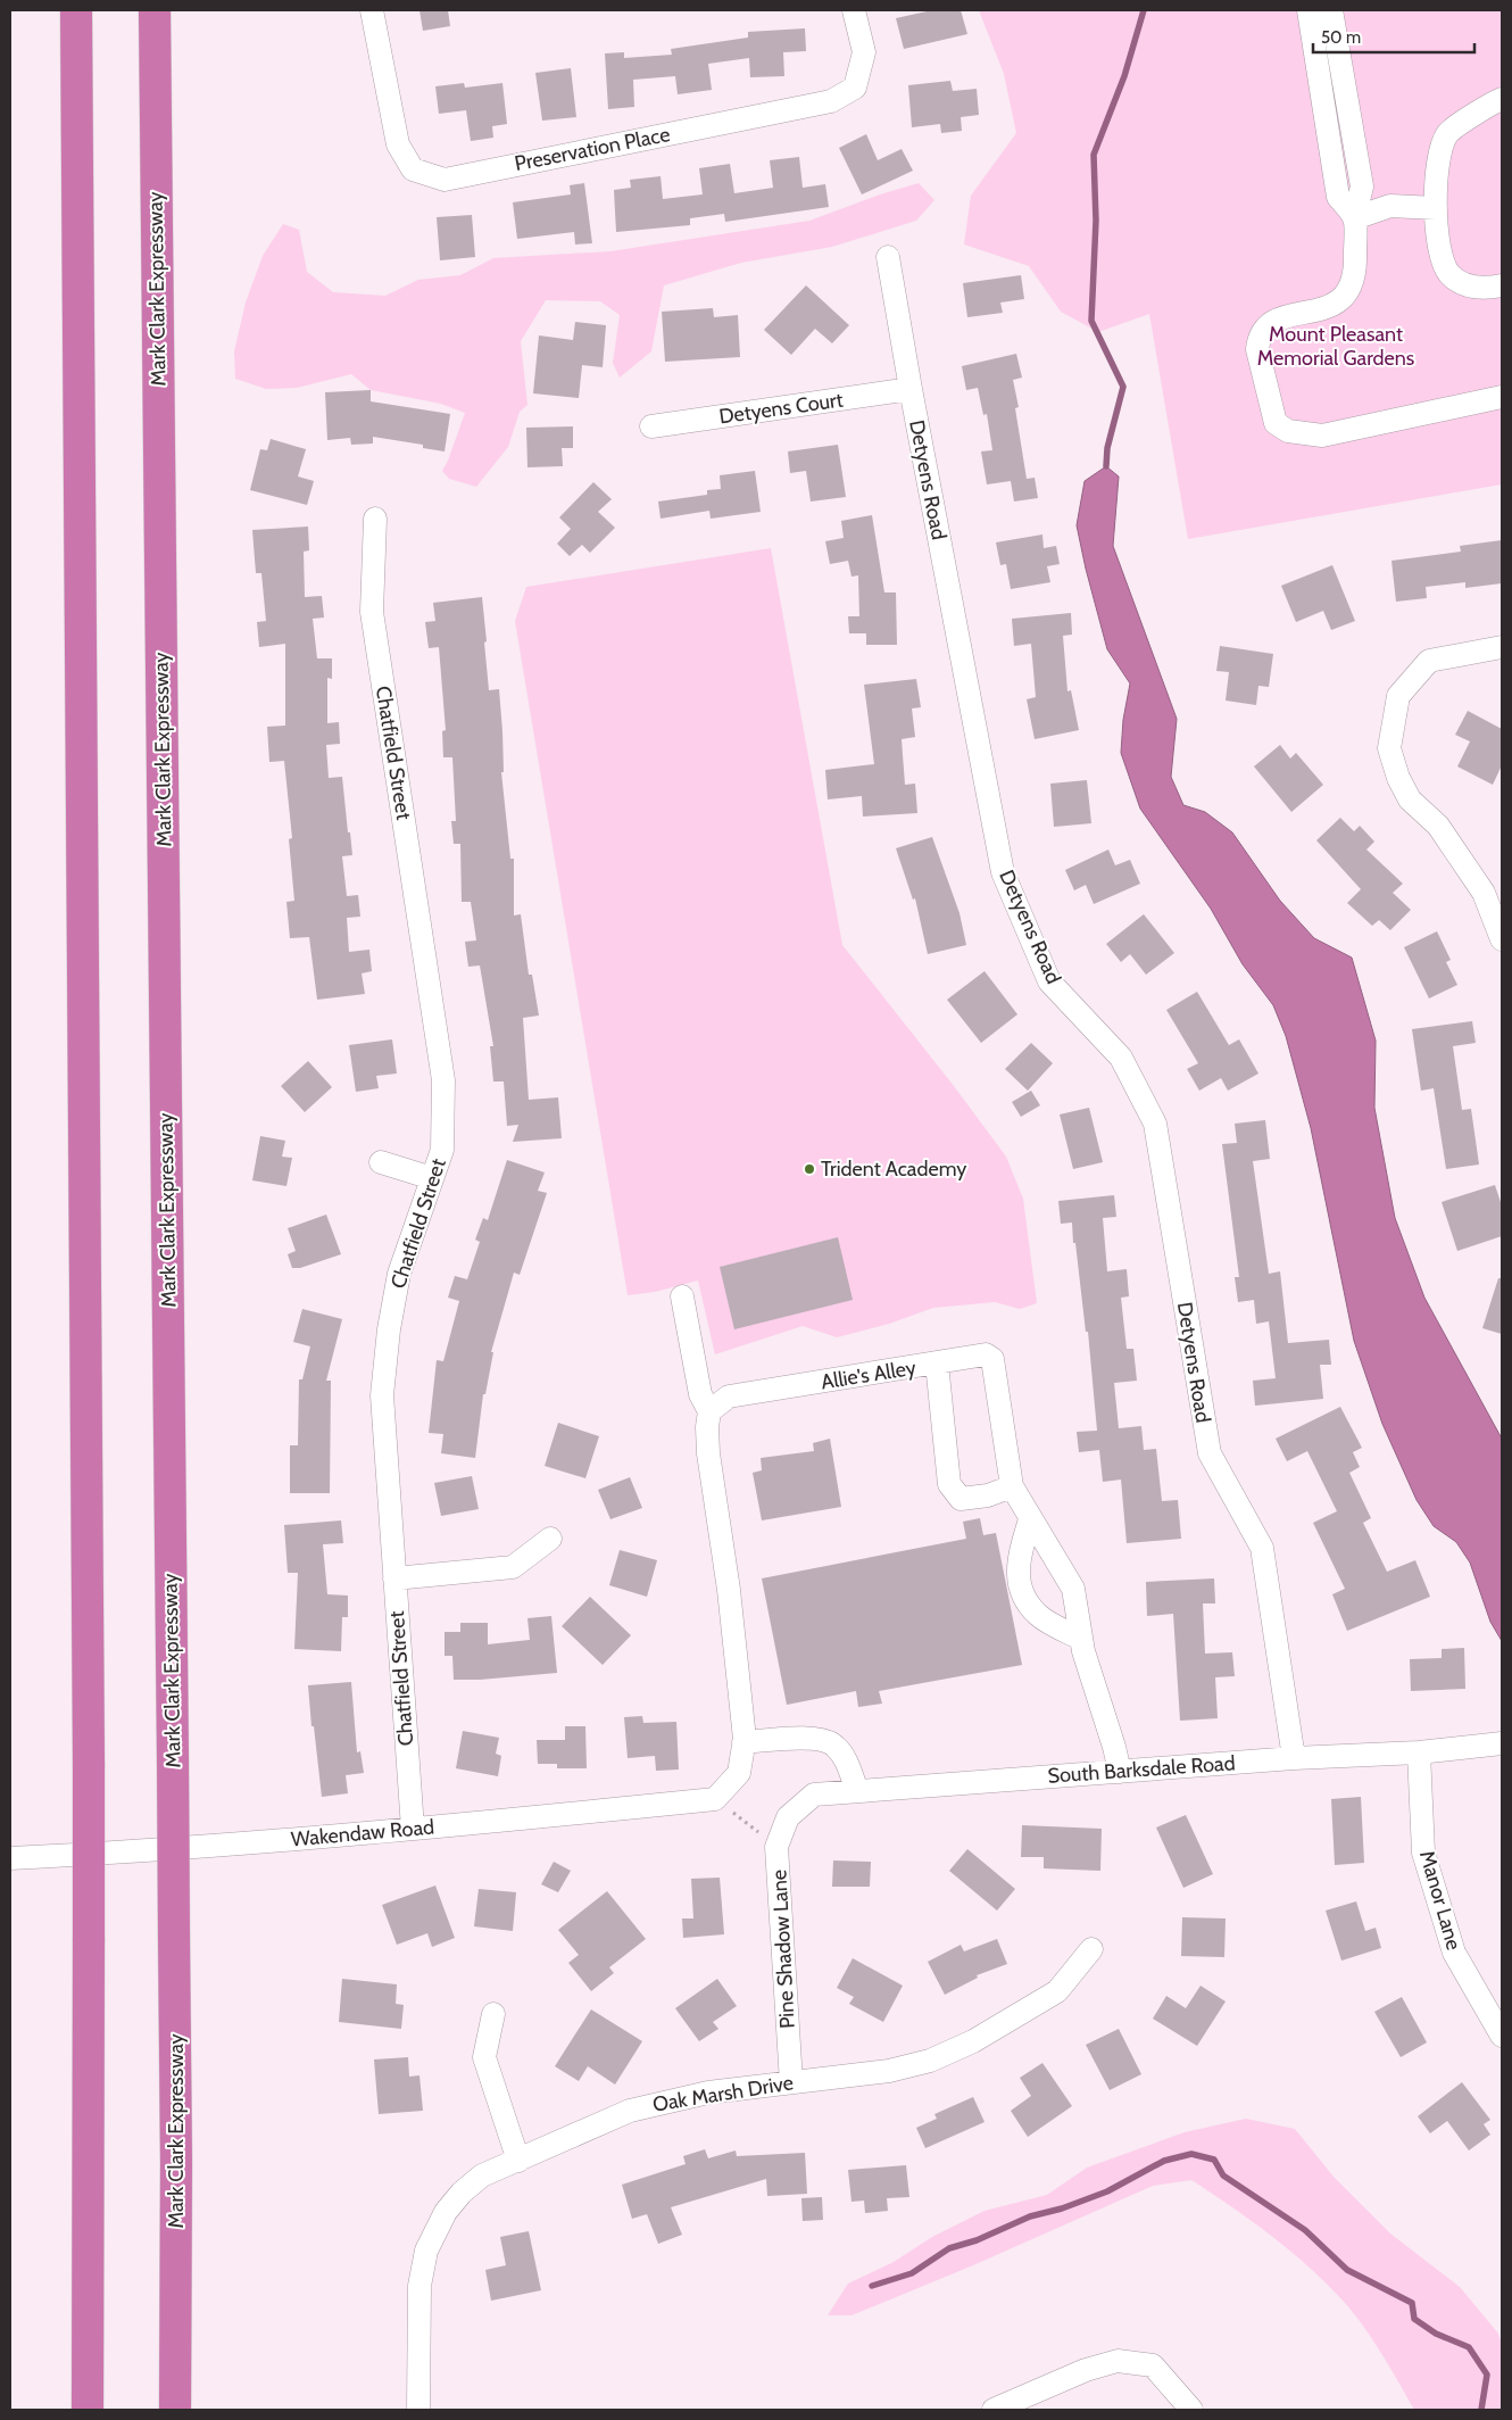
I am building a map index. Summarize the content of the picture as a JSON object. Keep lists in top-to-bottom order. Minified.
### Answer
{"streets":{"highway":["Mark Clark Expressway"],"street":["Preservation Place","Detyens Court","Detyens Road","Chatfield Street","Allie's Alley","South Barksdale Road","Wakendaw Road","Manor Lane","Pine Shadow Lane","Oak Marsh Drive"]},"crossings":[["Detyens Court","Detyens Road"],["Detyens Road","South Barksdale Road"],["Chatfield Street","Wakendaw Road"],["Allie's Alley","South Barksdale Road"],["South Barksdale Road","Manor Lane"],["South Barksdale Road","Pine Shadow Lane"],["Pine Shadow Lane","Oak Marsh Drive"]],"parks":["Mount Pleasant Memorial Gardens"],"places":["Trident Academy"],"scale_bar":"50 m"}
